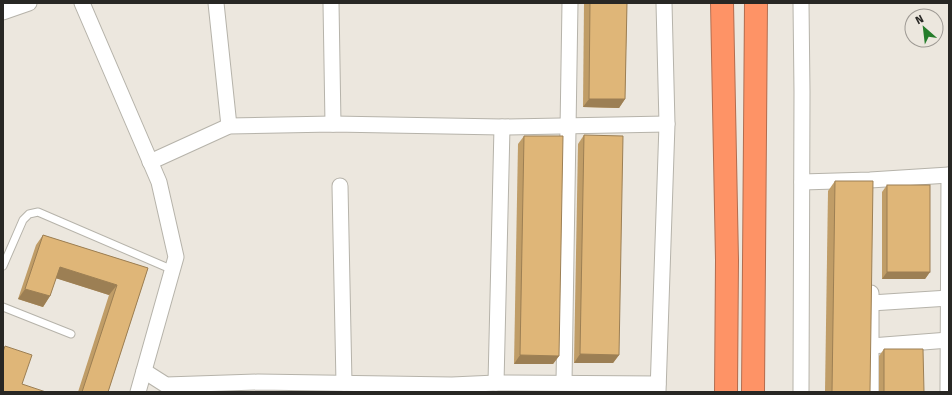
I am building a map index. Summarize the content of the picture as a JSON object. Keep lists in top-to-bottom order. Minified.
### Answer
{"north":"top left"}
